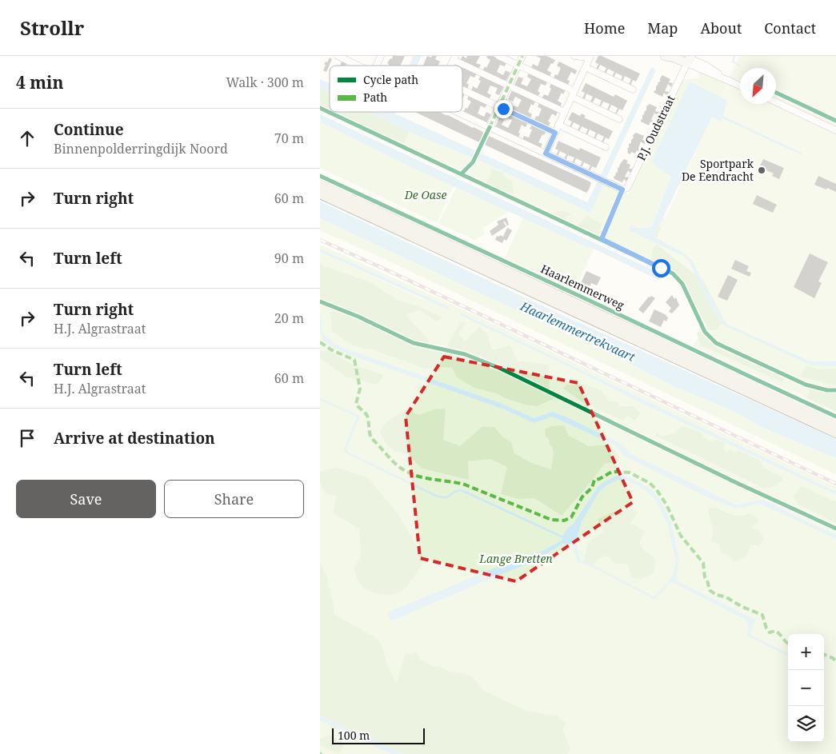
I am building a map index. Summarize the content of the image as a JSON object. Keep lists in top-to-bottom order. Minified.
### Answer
{"streets":{"main road":["Haarlemmerweg"],"street":["P.J. Oudstraat"]},"water":["Haarlemmertrekvaart"],"parks":["De Oase","Lange Bretten"],"places":["Sportpark De Eendracht"],"legend":["Cycle path","Path"],"scale_bar":"100 m","north":"bottom left","page":{"header":"Strollr","nav":["Home","Map","About","Contact"],"heading":["4 min","Walk · 300 m"],"list":[["Continue","Binnenpolderringdijk Noord","70 m"],["Turn right","60 m"],["Turn left","90 m"],["Turn right","H.J. Algrastraat","20 m"],["Turn left","H.J. Algrastraat","60 m"],"Arrive at destination"],"buttons":["Save","Share"],"map_buttons":["+","−"],"scale":"100 m"}}
